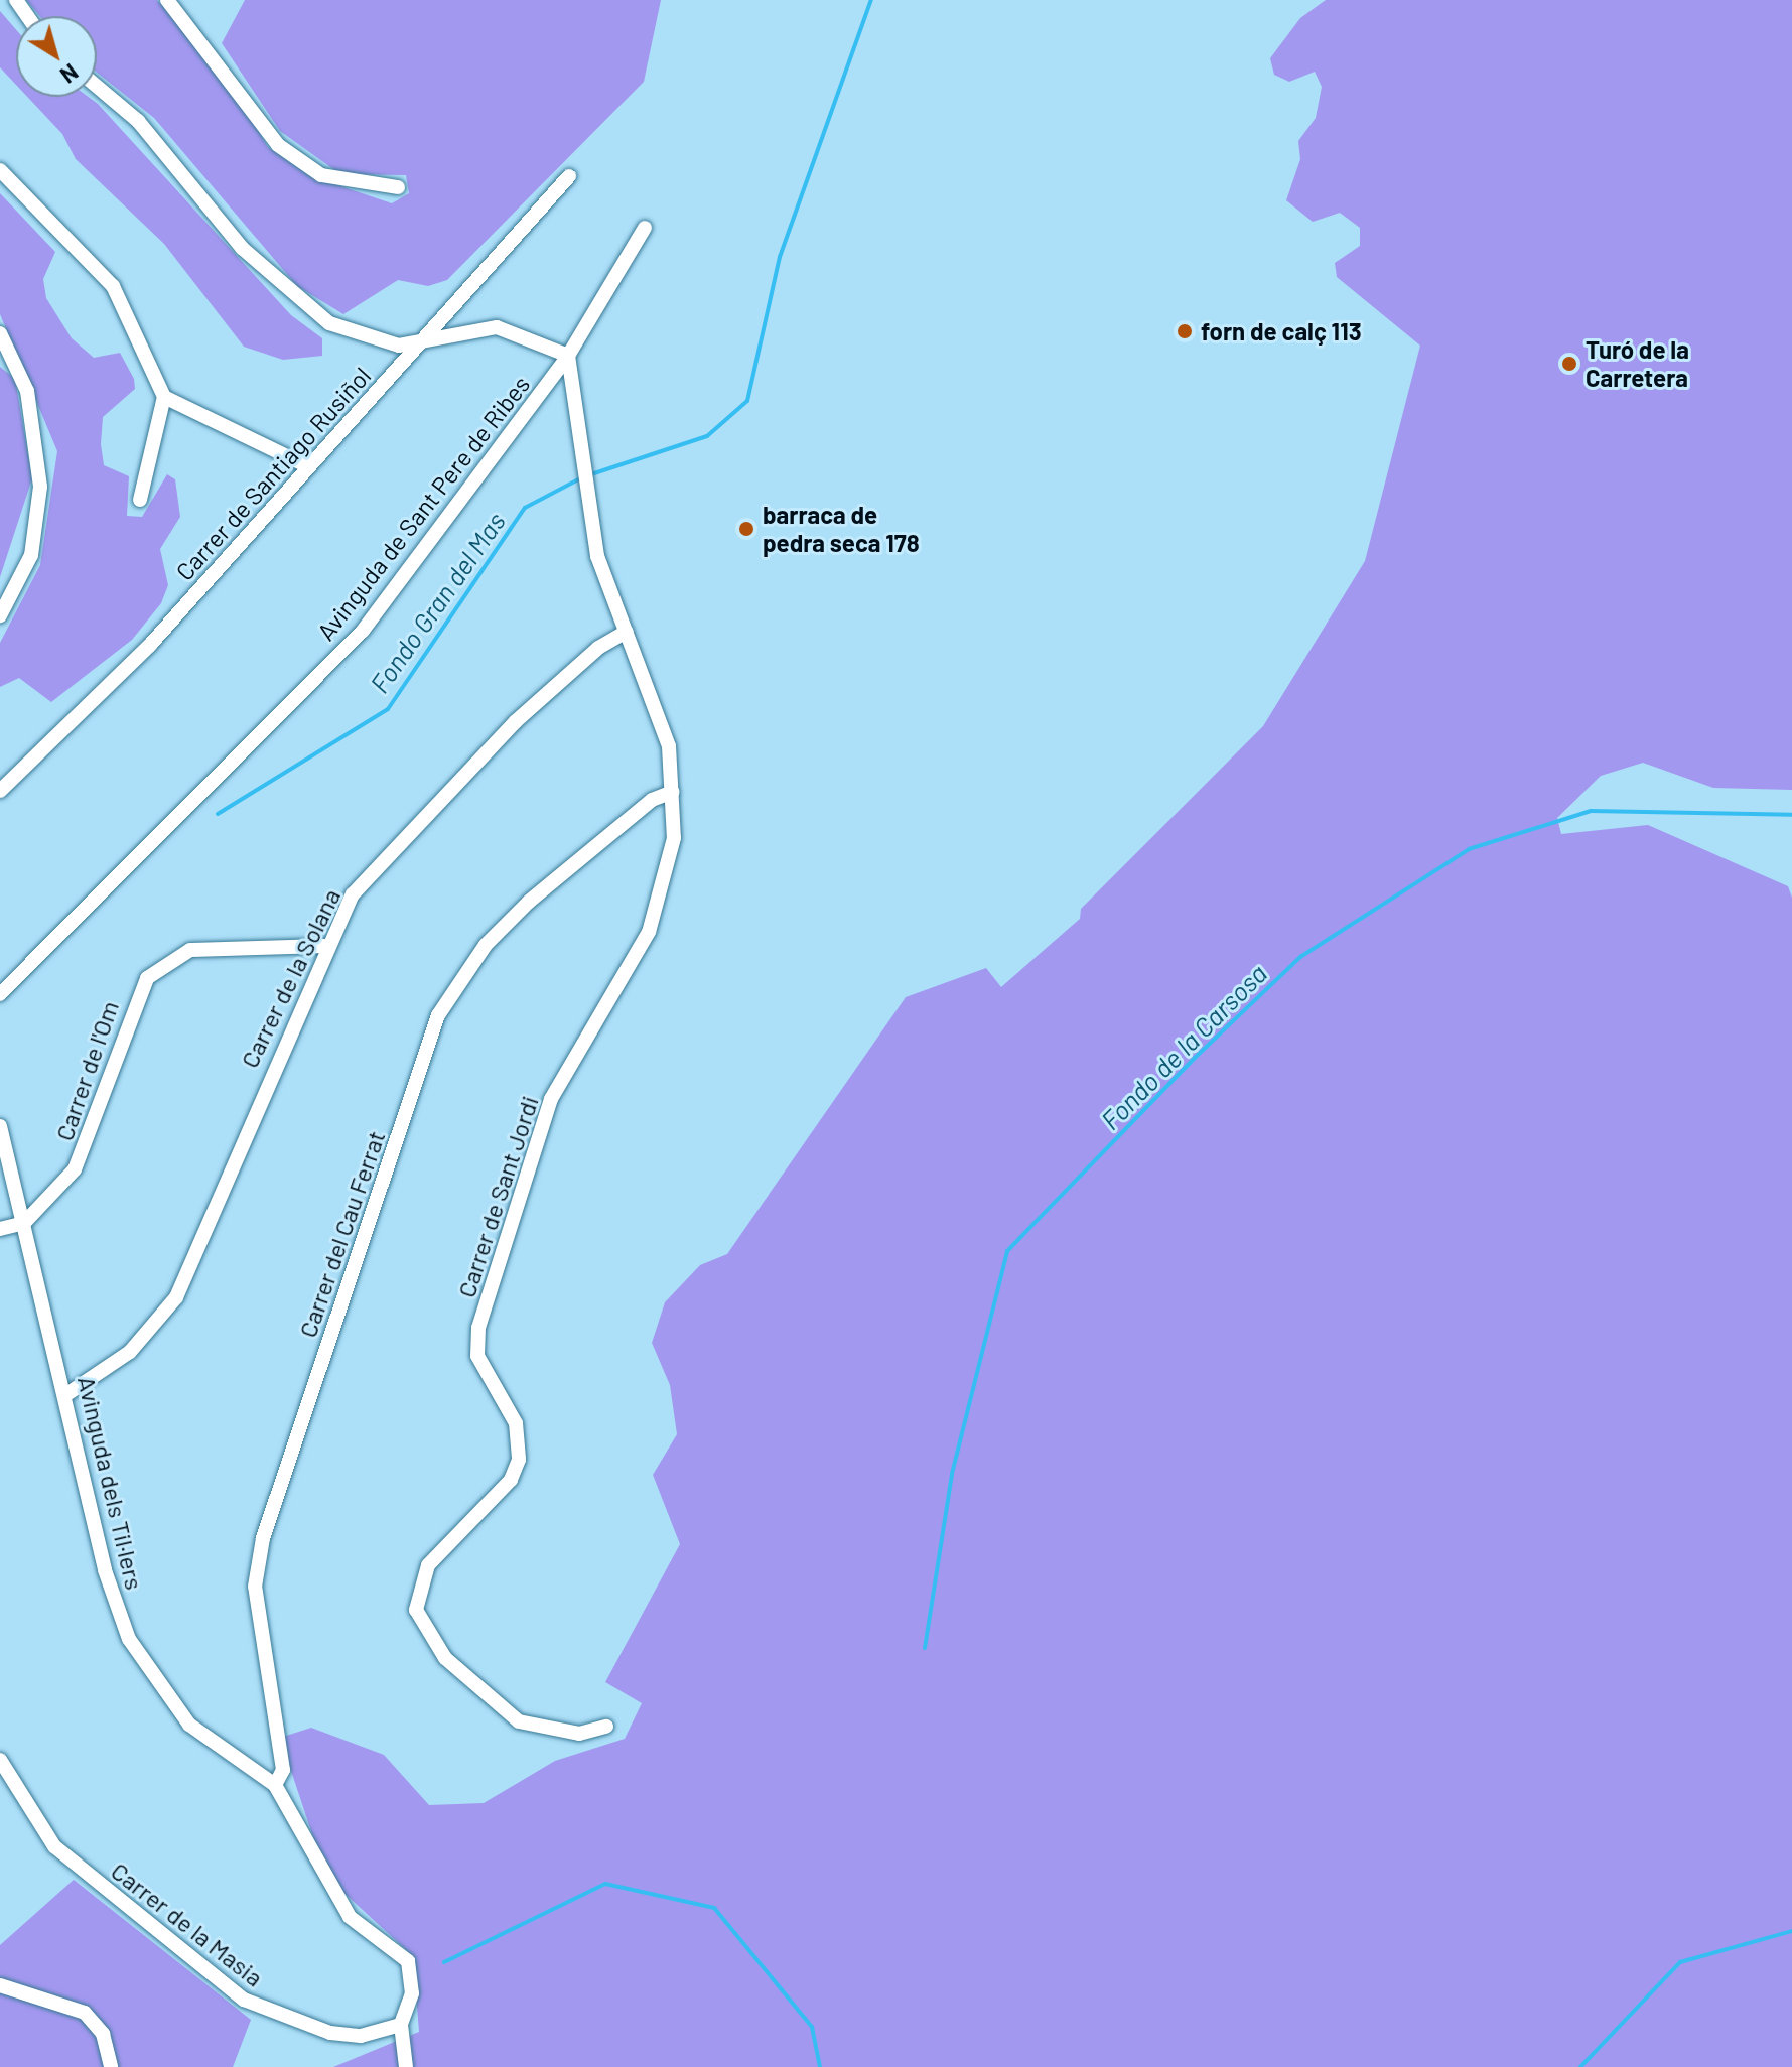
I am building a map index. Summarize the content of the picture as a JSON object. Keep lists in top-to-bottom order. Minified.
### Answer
{"streets":{"street":["Carrer de Santiago Rusiñol","Avinguda de Sant Pere de Ribes","Carrer de la Solana","Carrer de l'Om","Carrer de Sant Jordi","Carrer del Cau Ferrat","Avinguda dels Til·lers","Carrer de la Masia"]},"crossings":[["Avinguda de Sant Pere de Ribes","Carrer de Sant Jordi"],["Carrer de la Solana","Carrer de l'Om"],["Carrer de la Solana","Carrer de Sant Jordi"],["Carrer de la Solana","Avinguda dels Til·lers"],["Carrer de l'Om","Avinguda dels Til·lers"],["Carrer de Sant Jordi","Carrer del Cau Ferrat"],["Carrer del Cau Ferrat","Avinguda dels Til·lers"]],"water":["Fondo Gran del Mas","Fondo de la Carsosa"],"places":["forn de calç 113","Turó de la Carretera","barraca de pedra seca 178"],"north":"bottom right"}
